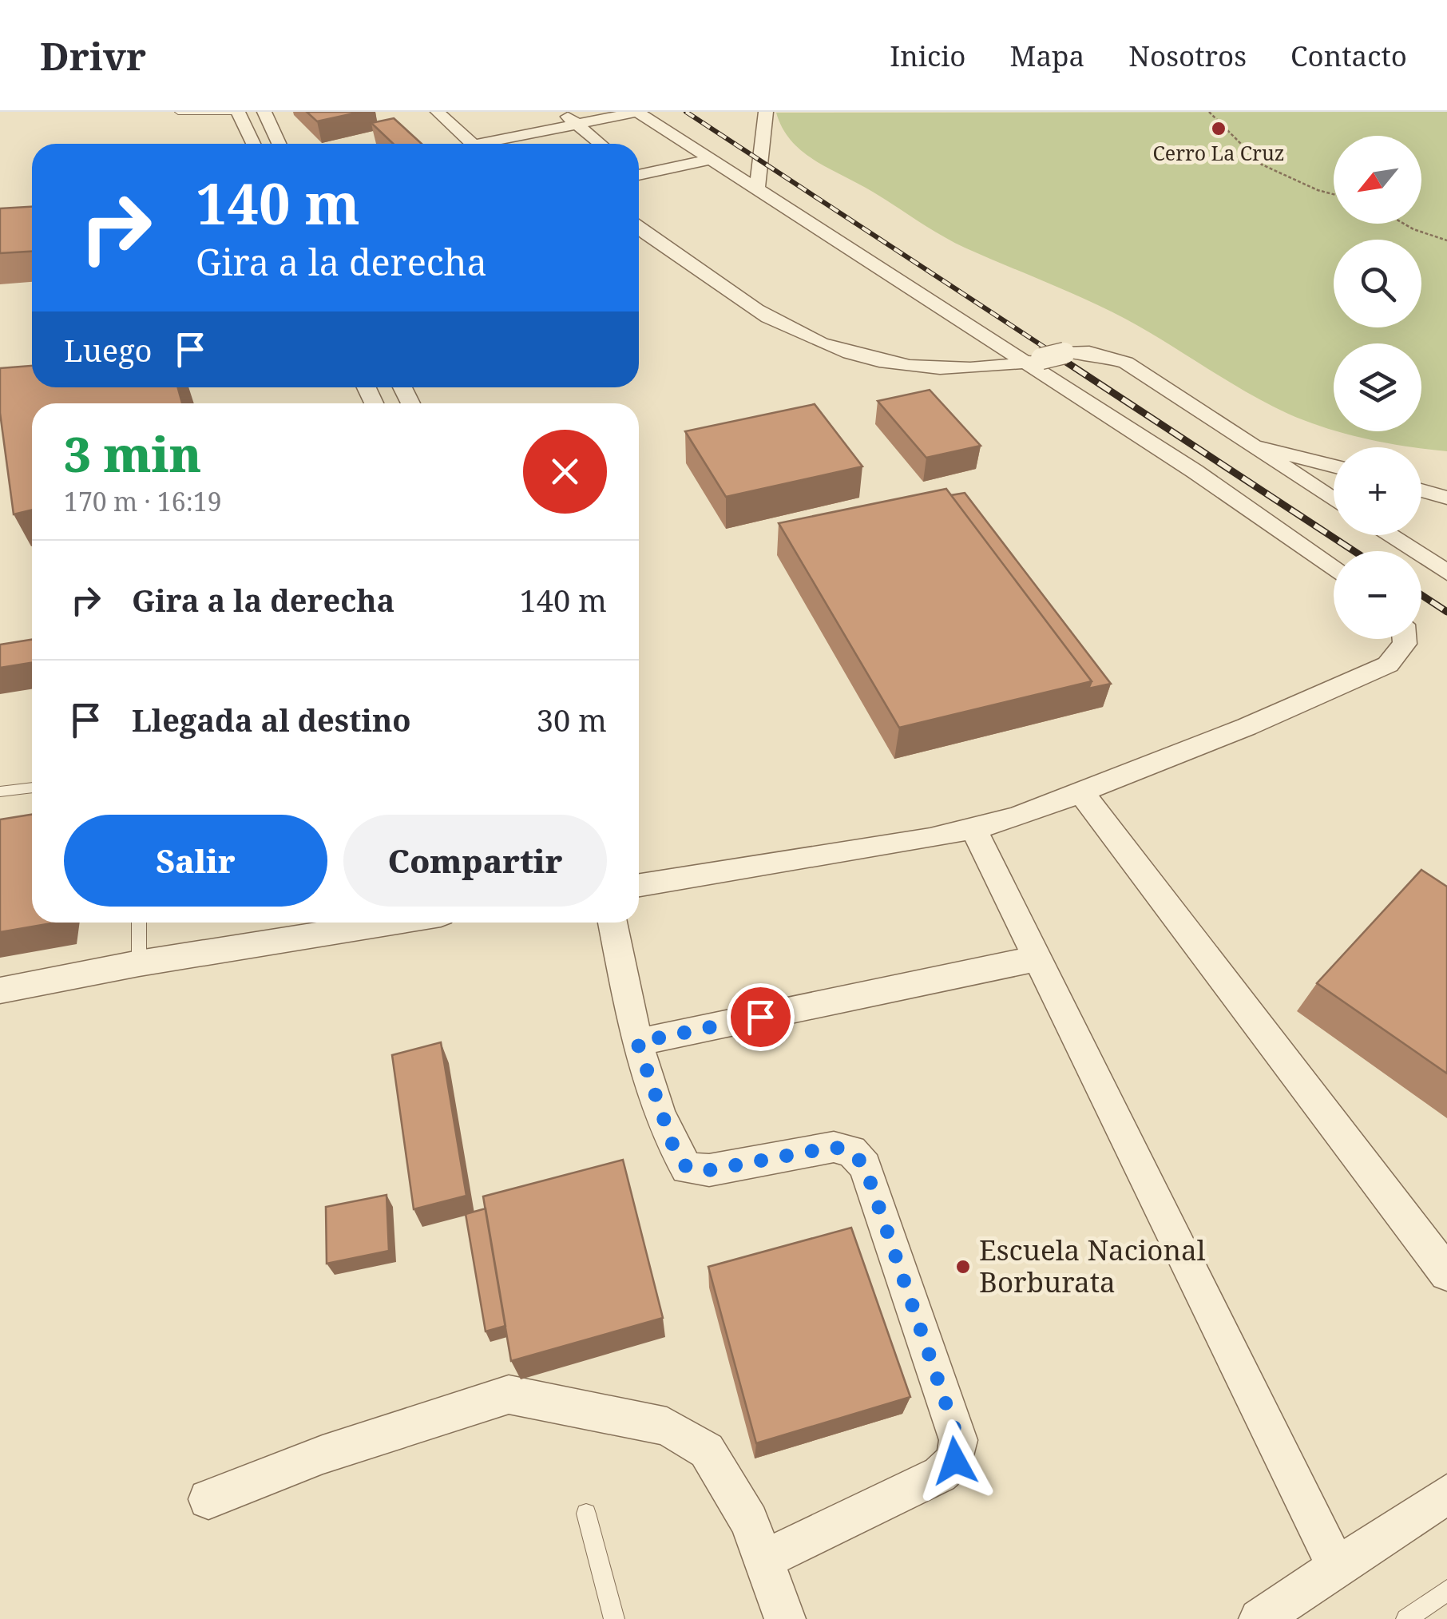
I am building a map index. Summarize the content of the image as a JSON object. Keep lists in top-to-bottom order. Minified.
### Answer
{"places":["Cerro La Cruz","Escuela Nacional Borburata"],"north":"bottom left","page":{"header":"Drivr","nav":["Inicio","Mapa","Nosotros","Contacto"],"map_buttons":["+","−"],"turn":["140 m","Gira a la derecha"],"then":"Luego","heading":["3 min","170 m · 16:19"],"list":[{"name":"Gira a la derecha","value":"140 m"},{"name":"Llegada al destino","value":"30 m"}],"buttons":["Salir","Compartir"]}}
